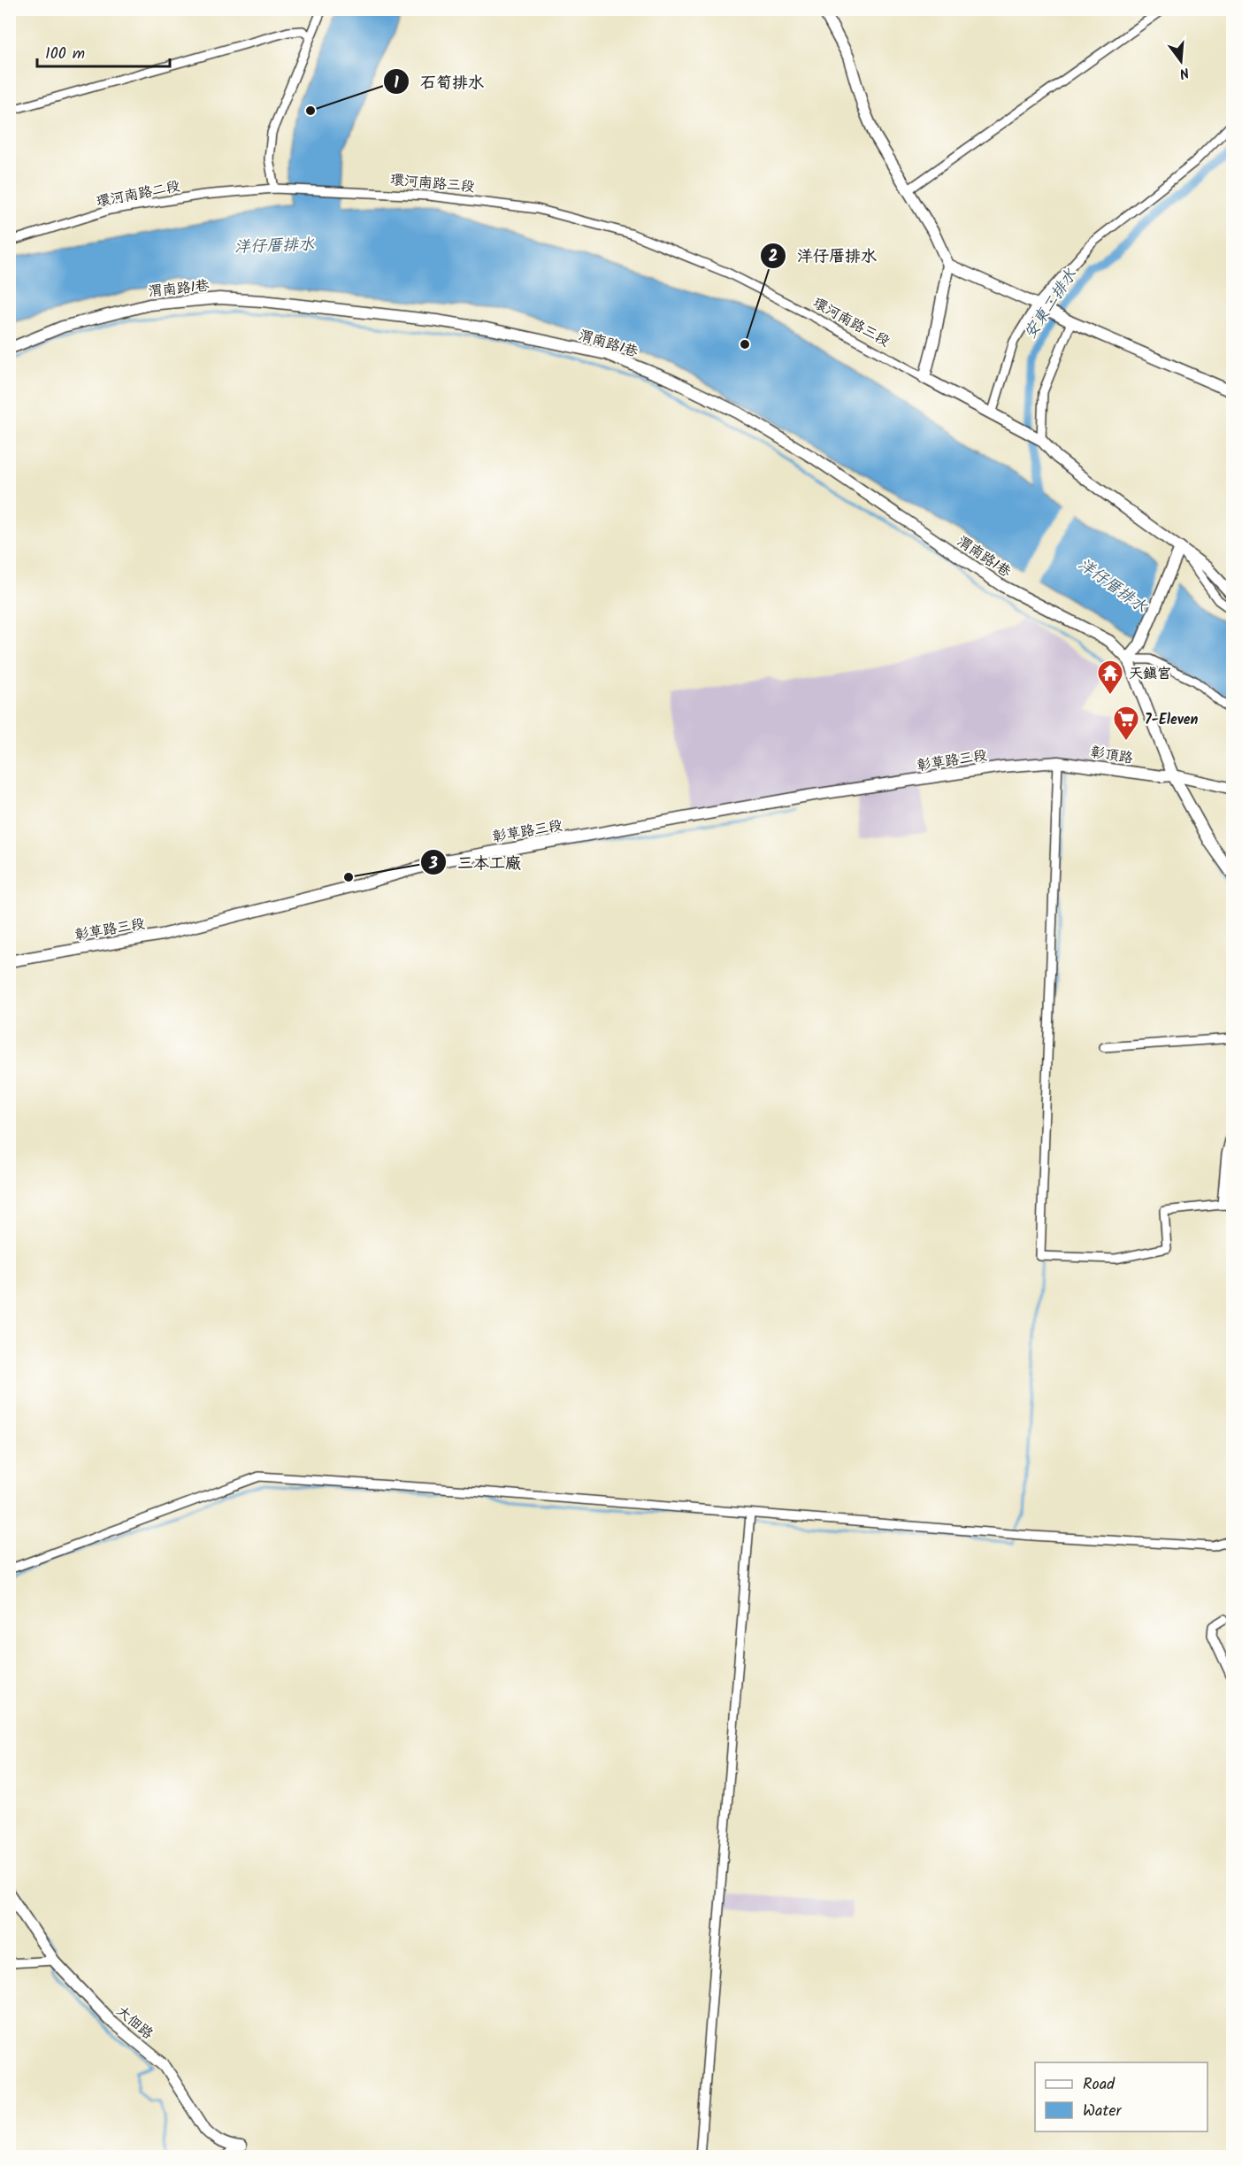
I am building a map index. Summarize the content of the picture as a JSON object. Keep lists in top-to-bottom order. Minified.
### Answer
{"streets":{"street":["環河南路三段","環河南路二段","渭南路1巷","彰頂路","彰草路三段","大佃路"]},"crossings":[["環河南路三段","環河南路二段"],["彰頂路","彰草路三段"]],"water":["洋仔厝排水","安東二排水"],"places":{"other":["石筍排水","洋仔厝排水","三本工廠"],"temple":["天鎮宮"],"supermarket":["7-Eleven"]},"legend":["Road","Water"],"scale_bar":"100 m","north":"bottom"}
